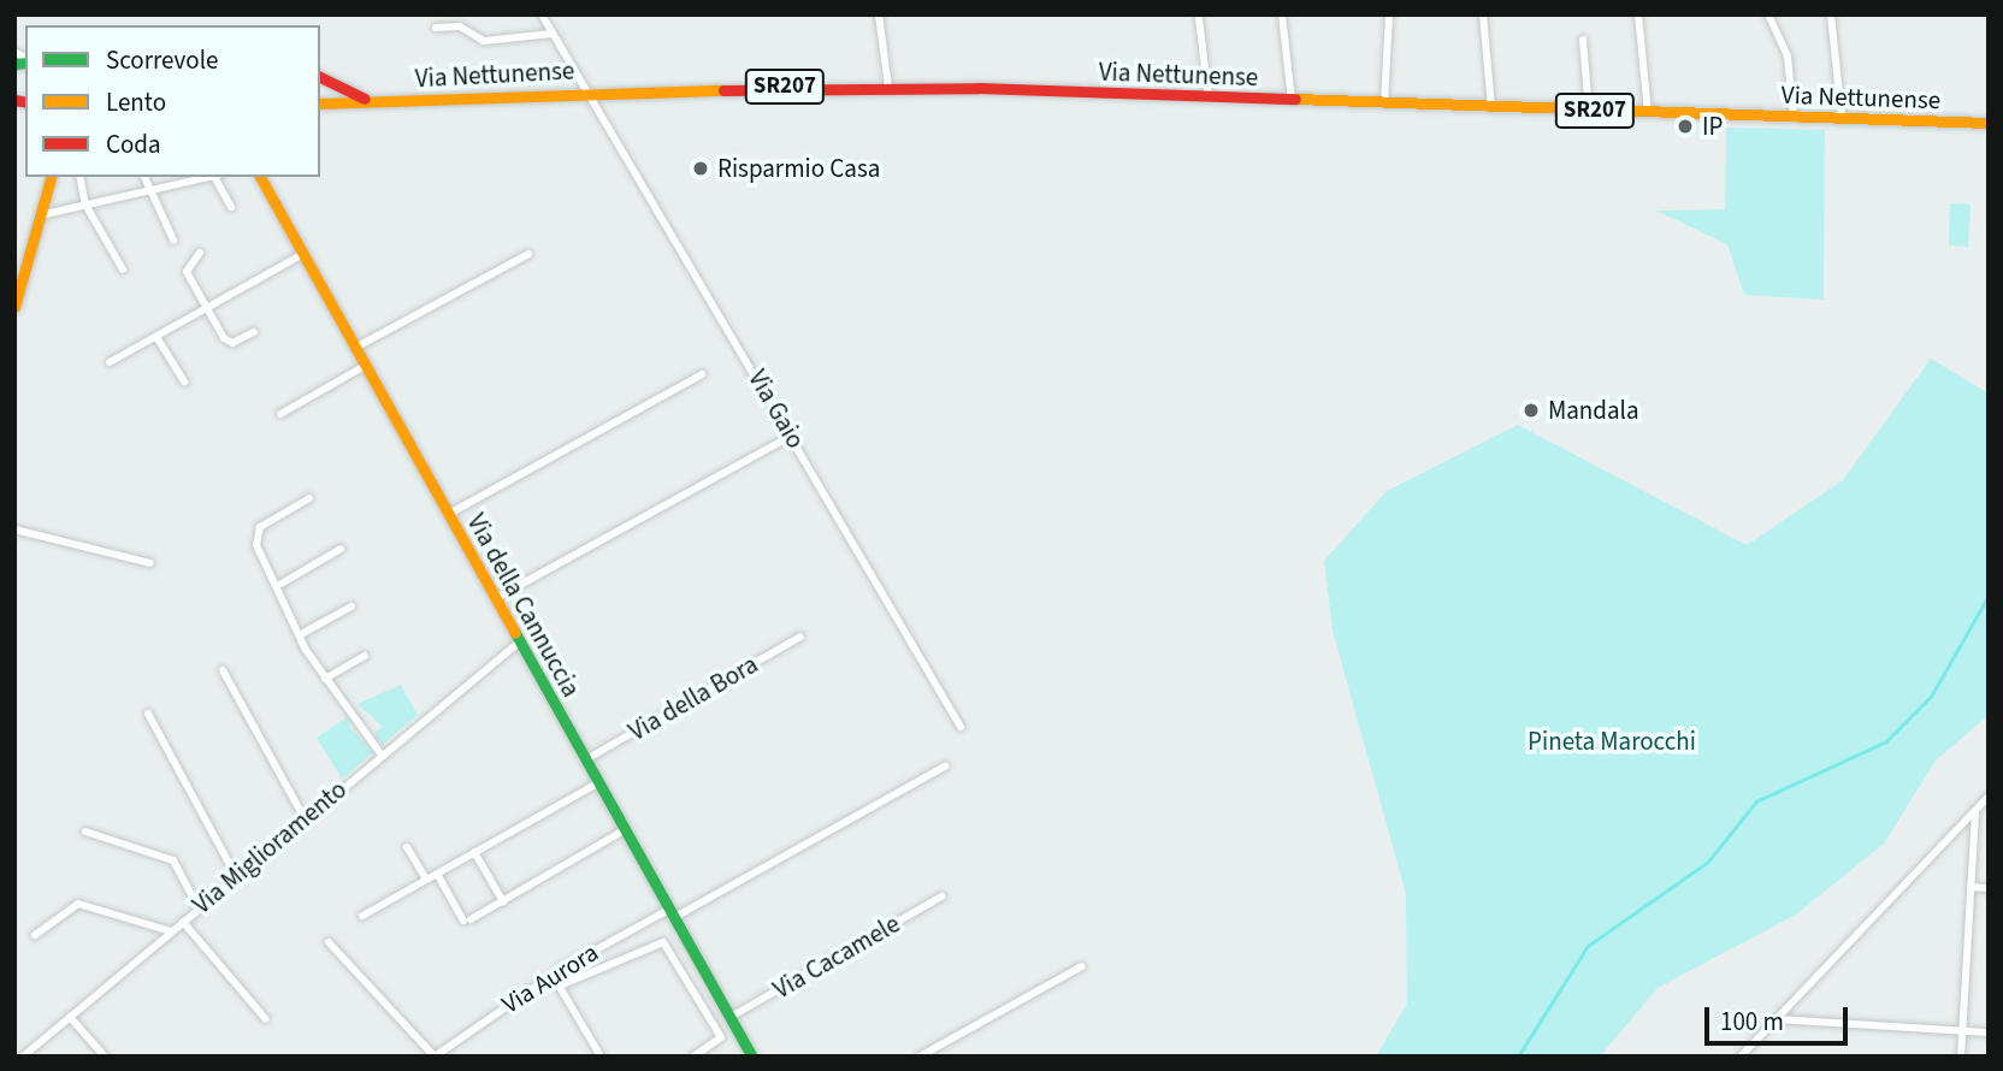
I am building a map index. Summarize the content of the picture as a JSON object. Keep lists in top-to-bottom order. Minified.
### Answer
{"streets":{"main road":["Via Nettunense","SR207","Via della Cannuccia"],"street":["Via Gaio","Via della Bora","Via Miglioramento","Via Cacamele","Via Aurora"]},"crossings":[["Via Nettunense","Via Gaio"],["Via della Cannuccia","Via della Bora"],["Via della Cannuccia","Via Miglioramento"],["Via della Cannuccia","Via Cacamele"],["Via della Cannuccia","Via Aurora"]],"parks":["Pineta Marocchi"],"places":["IP","Risparmio Casa","Mandala"],"legend":["Scorrevole","Lento","Coda"],"scale_bar":"100 m"}
